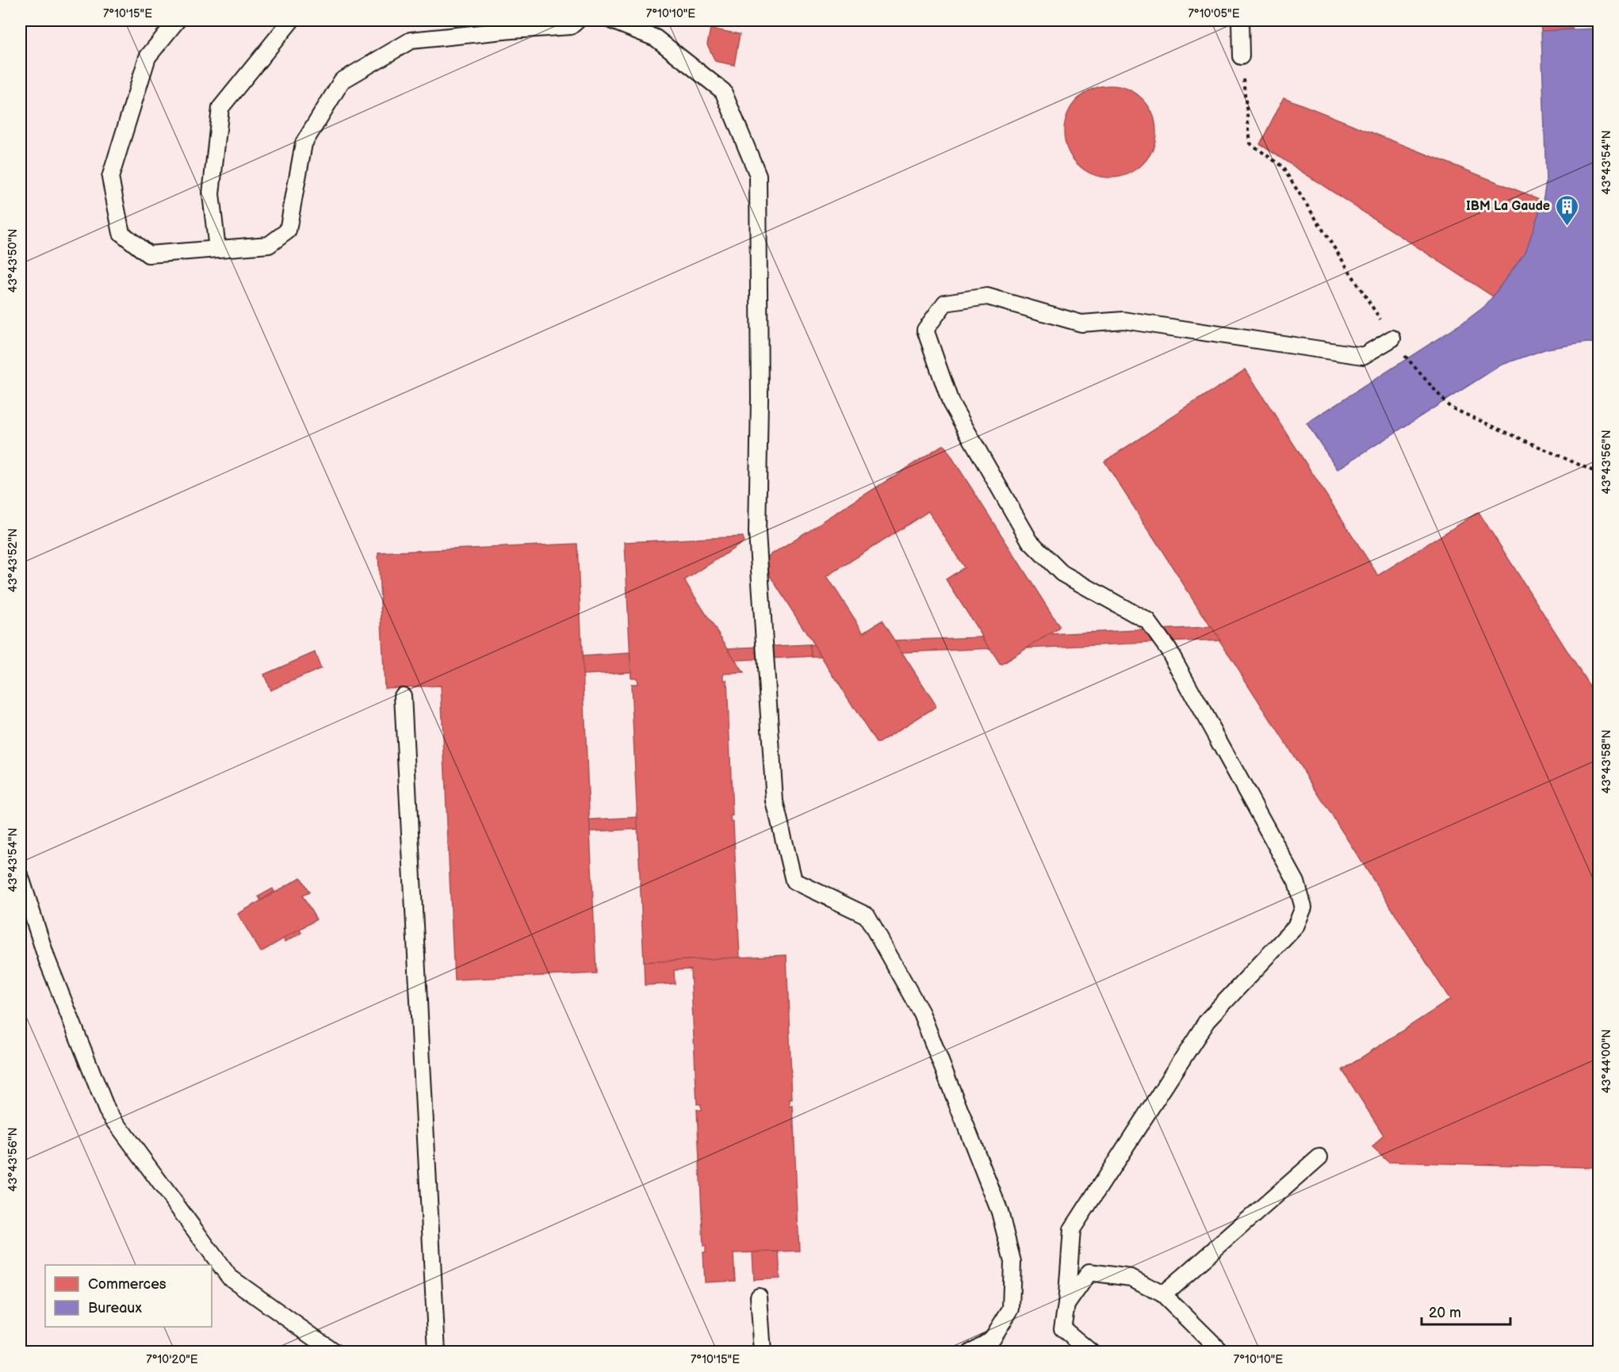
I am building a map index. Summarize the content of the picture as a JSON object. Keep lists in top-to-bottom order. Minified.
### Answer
{"places":{"building":["IBM La Gaude"]},"legend":["Commerces","Bureaux"],"scale_bar":"20 m","coordinates":["7°10'15\"E","7°10'10\"E","7°10'05\"E","43°43'54\"N","43°43'50\"N","43°43'56\"N","43°43'52\"N","43°43'58\"N","43°44'00\"N","7°10'20\"E"]}
